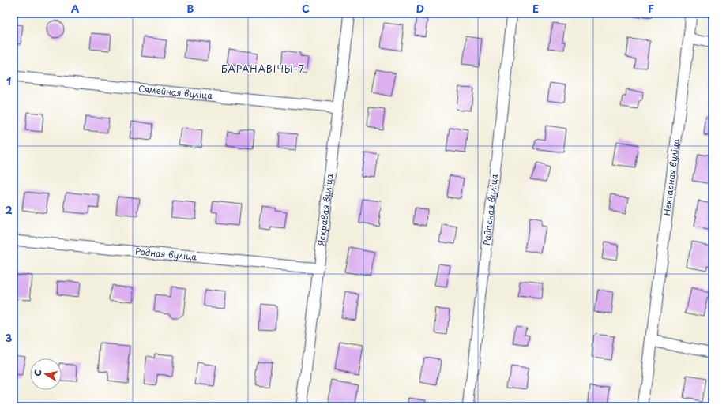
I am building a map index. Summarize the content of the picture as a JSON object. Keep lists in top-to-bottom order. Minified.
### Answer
{"streets":{"street":["Сямейная вуліца","Нектарная вуліца","Яскравая вуліца","Радасная вуліца","Родная вуліца"]},"crossings":[["Сямейная вуліца","Яскравая вуліца"],["Яскравая вуліца","Родная вуліца"]],"districts":["БАРАНАВІЧЫ-7"],"north":"left","grid":{"columns":["A","B","C","D","E","F"],"rows":["1","2","3"]}}
